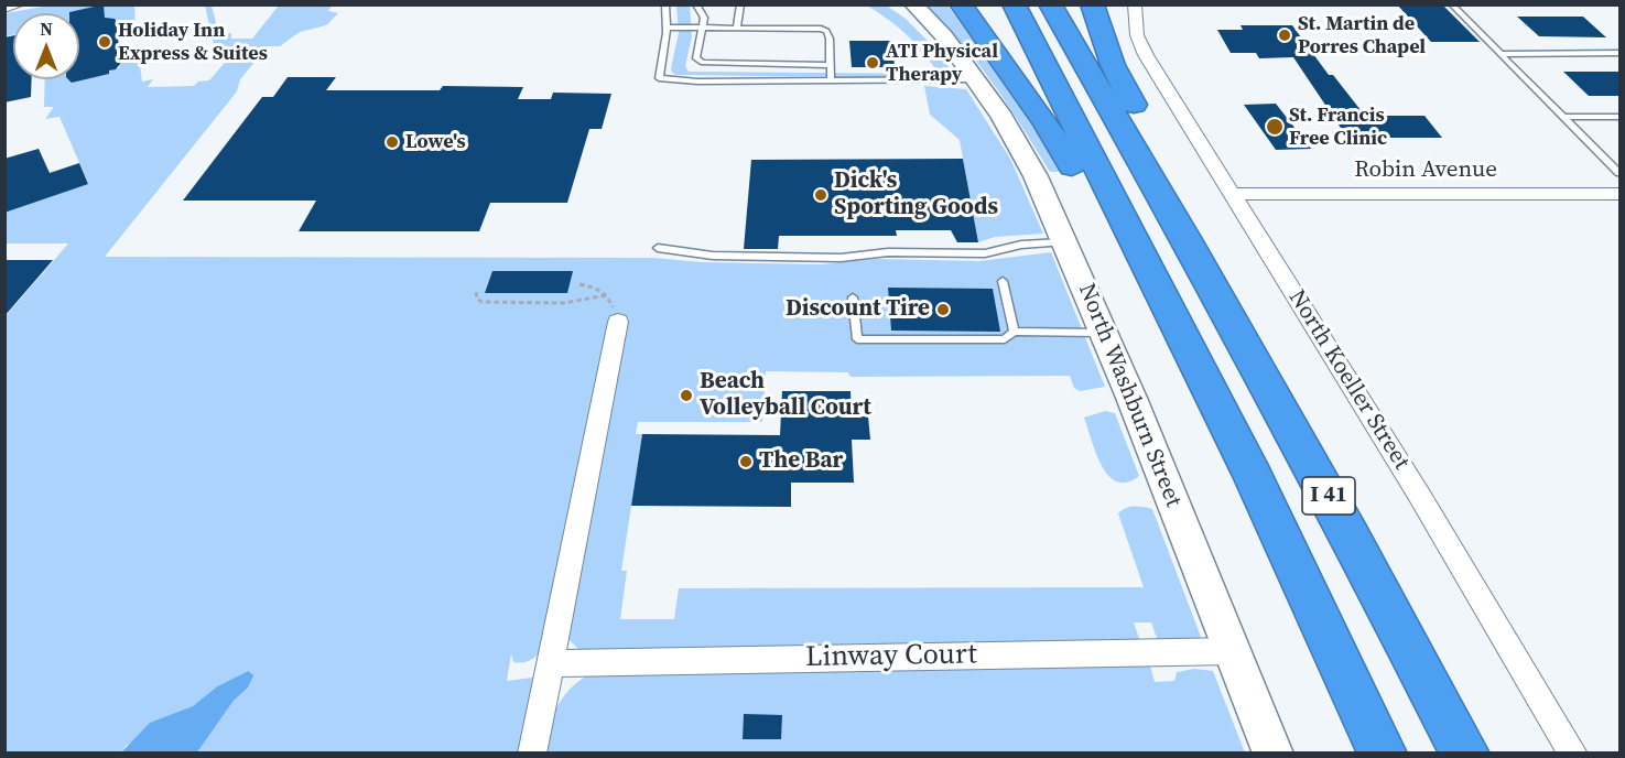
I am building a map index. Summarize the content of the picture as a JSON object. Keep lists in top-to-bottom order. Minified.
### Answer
{"streets":{"highway":["I 41"],"street":["Robin Avenue","North Koeller Street","North Washburn Street","Linway Court"]},"crossings":[["Robin Avenue","North Koeller Street"],["North Washburn Street","Linway Court"]],"places":["St. Martin de Porres Chapel","Holiday Inn Express & Suites","ATI Physical Therapy","St. Francis Free Clinic","Lowe's","Dick's Sporting Goods","Discount Tire","Beach Volleyball Court","The Bar"],"north":"top"}
